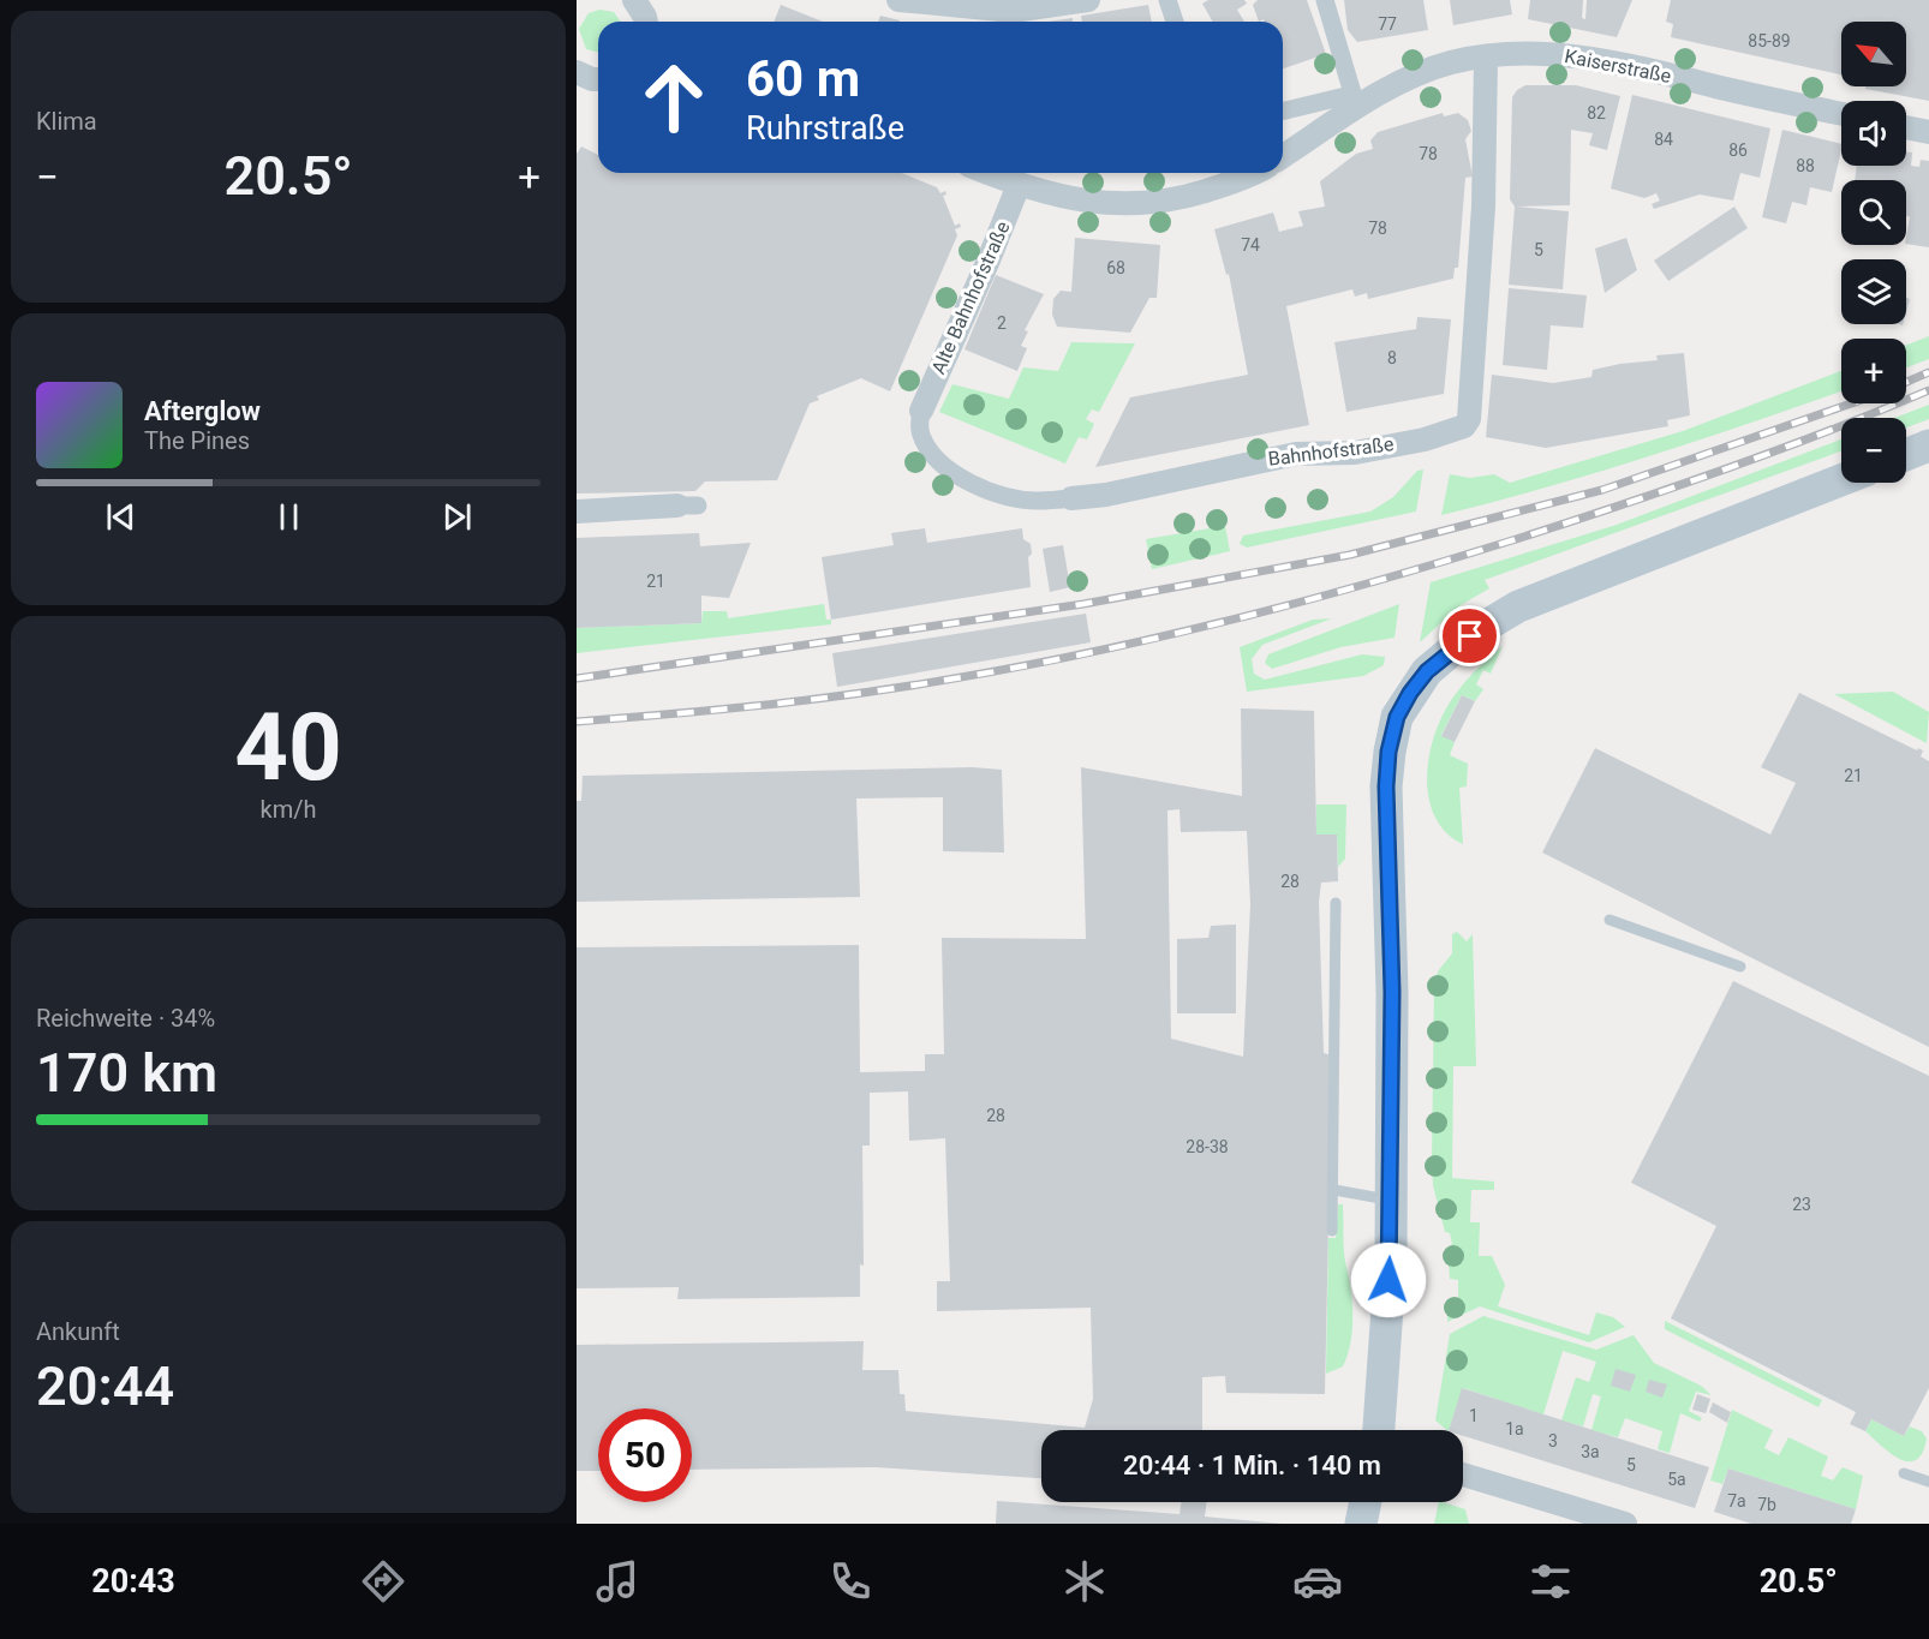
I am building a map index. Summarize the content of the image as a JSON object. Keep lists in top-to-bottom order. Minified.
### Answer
{"streets":{"street":["Kaiserstraße","Alte Bahnhofstraße","Bahnhofstraße"]},"crossings":[["Kaiserstraße","Bahnhofstraße"],["Alte Bahnhofstraße","Bahnhofstraße"]],"house_numbers":["77","85-89","82","84","86","78","88","78","74","5","68","2","8","21","21","28","28","28-38","23","1","1a","3","3a","5","5a","7a","7b"],"north":"top left","page":{"tile":["Klima",["40","km/h"],["Reichweite · 34%","170 km"],["Ankunft","20:44"]],"map_buttons":["+","−"],"turn":["60 m","Ruhrstraße"],"heat":["−","20.5°","+"],"song":["Afterglow","The Pines"],"limit":"50","trip":"20:44 · 1 Min. · 140 m","tabs":["20:43","20.5°"]}}
